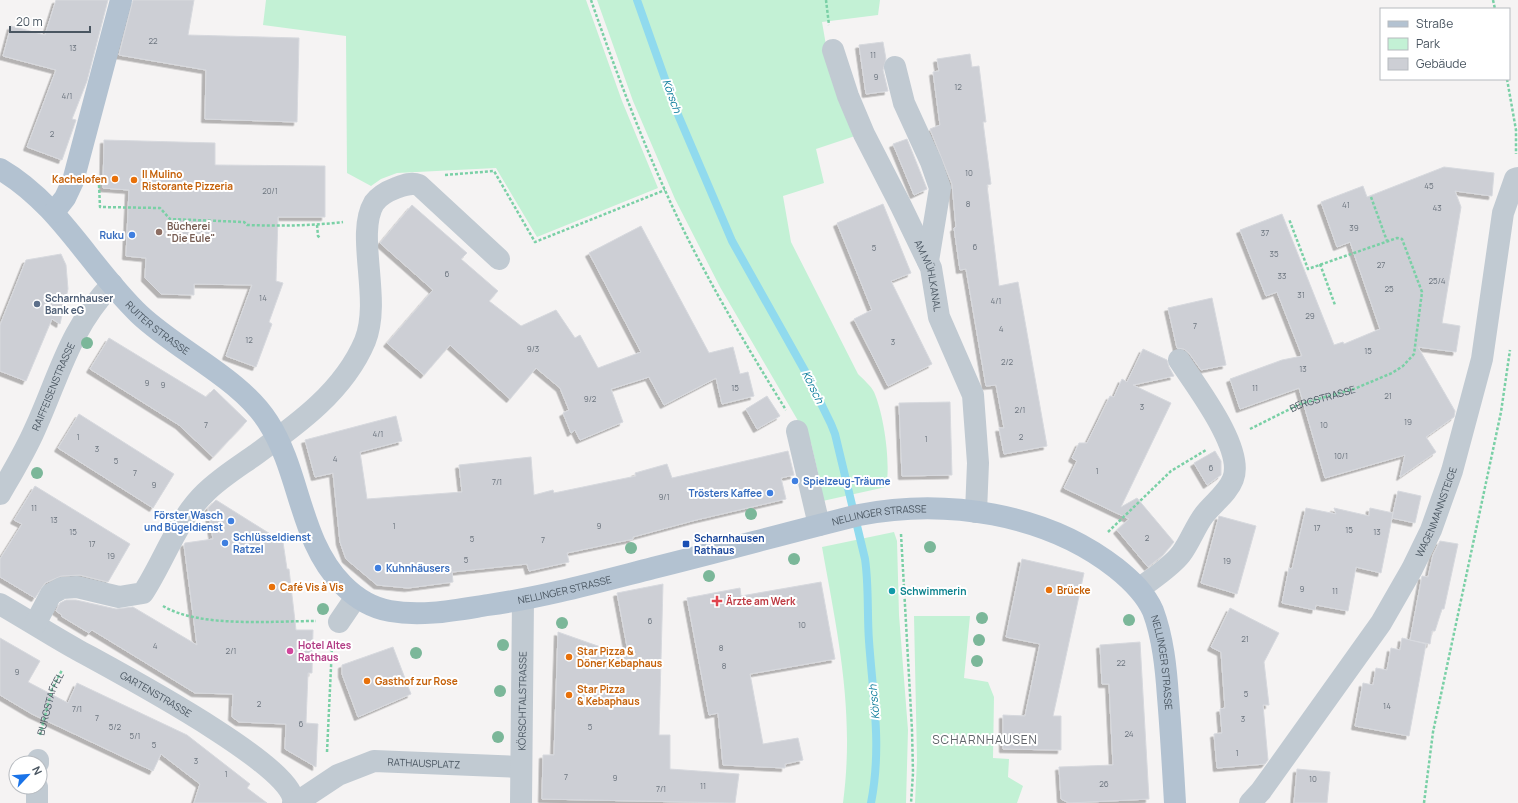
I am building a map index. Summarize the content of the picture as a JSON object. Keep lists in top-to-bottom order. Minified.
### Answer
{"streets":{"main road":["RUITER STRASSE","NELLINGER STRASSE"],"street":["AM MÜHLKANAL","RAIFFEISENSTRASSE","WAGENMANNSTEIGE","GARTENSTRASSE","KÖRSCHTALSTRASSE","RATHAUSPLATZ"],"path":["BERGSTRASSE","BURGSTAFFEL"]},"crossings":[["AM MÜHLKANAL","NELLINGER STRASSE"],["RUITER STRASSE","RAIFFEISENSTRASSE"],["RUITER STRASSE","NELLINGER STRASSE"],["NELLINGER STRASSE","KÖRSCHTALSTRASSE"],["GARTENSTRASSE","BURGSTAFFEL"],["GARTENSTRASSE","RATHAUSPLATZ"],["KÖRSCHTALSTRASSE","RATHAUSPLATZ"]],"districts":["SCHARNHAUSEN"],"water":["Körsch"],"places":{"other":["Kachelofen","Il Mulino Ristorante Pizzeria","Bücherei \"Die Eule\"","Ruku","Scharnhauser Bank eG","Spielzeug-Träume","Trösters Kaffee","Förster Wasch und Bügeldienst","Schlüsseldienst Ratzel","Kuhnhäusers","Café Vis à Vis","Brücke","Schwimmerin","Hotel Altes Rathaus","Star Pizza & Döner Kebaphaus","Gasthof zur Rose","Star Pizza & Kebaphaus"],"transit":["Scharnhausen Rathaus"],"health":["Ärzte am Werk"]},"house_numbers":["22","13","11","9","12","4/1","2","10","45","20/1","8","41","43","39","37","6","5","35","27","6","33","25/4","25","31","14","4/1","29","7","4","12","3","9/3","15","2/2","13","9","9","15","11","21","9/2","3","2/1","19","7","10","4/1","1","2","1","3","10/1","4","5","6","1","7","7/1","9","9/1","11","13","1","9","17","15","15","13","2","5","7","17","19","5","19","9","11","6","10","21","4","8","2/1","22","8","9","5","2","14","7/1","7","3","6","5/2","5","24","5/1","5","1","3","1","7","9","10","26","11","7/1"],"legend":["Straße","Park","Gebäude"],"scale_bar":"20 m","north":"top right"}
